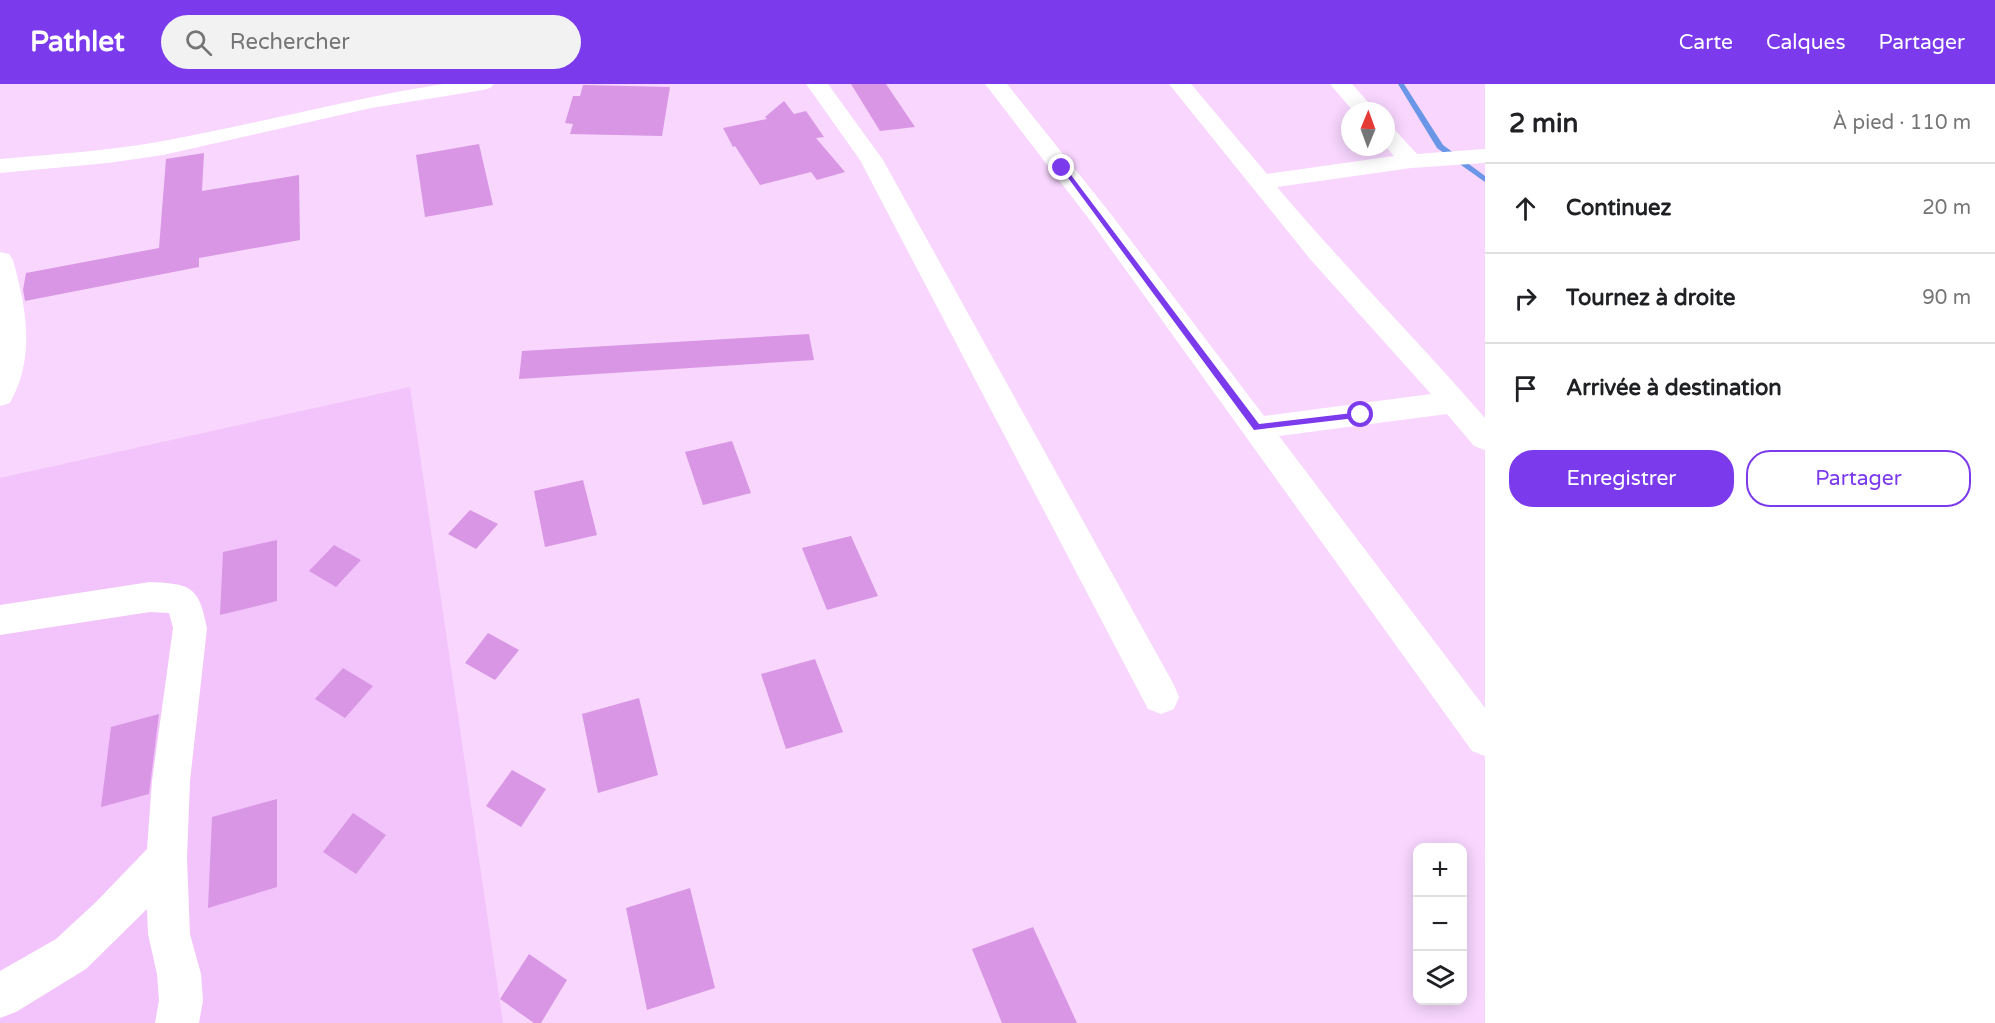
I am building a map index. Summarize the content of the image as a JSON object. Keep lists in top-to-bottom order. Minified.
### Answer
{"north":"top","page":{"header":"Pathlet","search":"Rechercher","nav":["Carte","Calques","Partager"],"heading":["2 min","À pied · 110 m"],"list":[["Continuez","20 m"],["Tournez à droite","90 m"],"Arrivée à destination"],"buttons":["Enregistrer","Partager"],"map_buttons":["+","−"]}}
